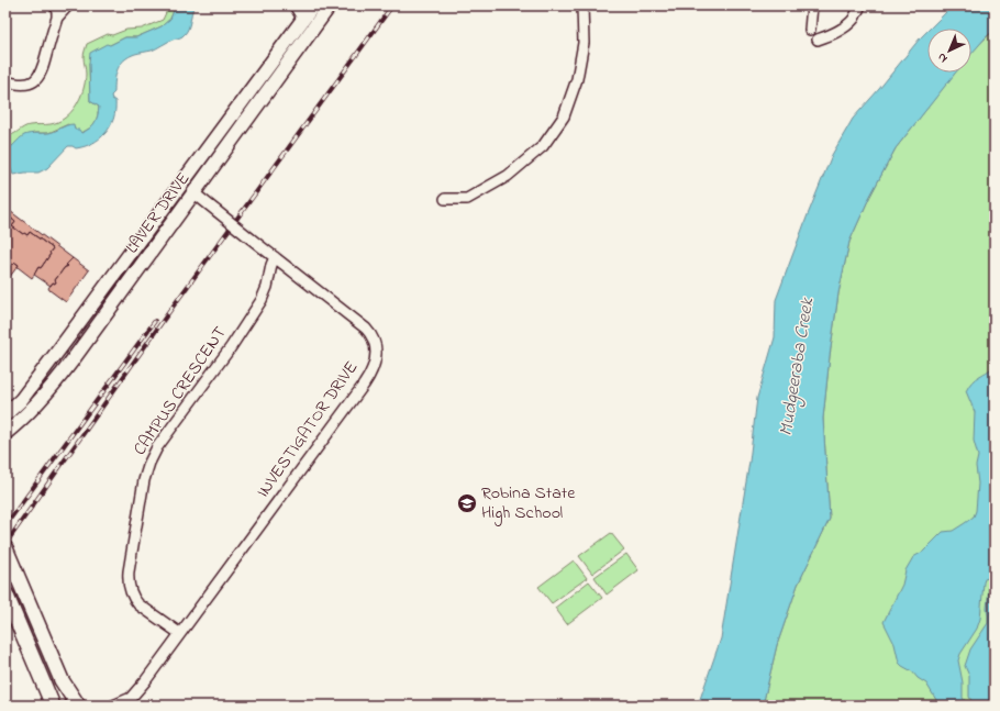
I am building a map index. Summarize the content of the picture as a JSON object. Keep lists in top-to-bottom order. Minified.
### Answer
{"streets":{"street":["LAVER DRIVE","CAMPUS CRESCENT","INVESTIGATOR DRIVE"]},"crossings":[["LAVER DRIVE","INVESTIGATOR DRIVE"],["CAMPUS CRESCENT","INVESTIGATOR DRIVE"]],"water":["Mudgeeraba Creek"],"places":{"school or university":["Robina State High School"]},"north":"bottom left"}
